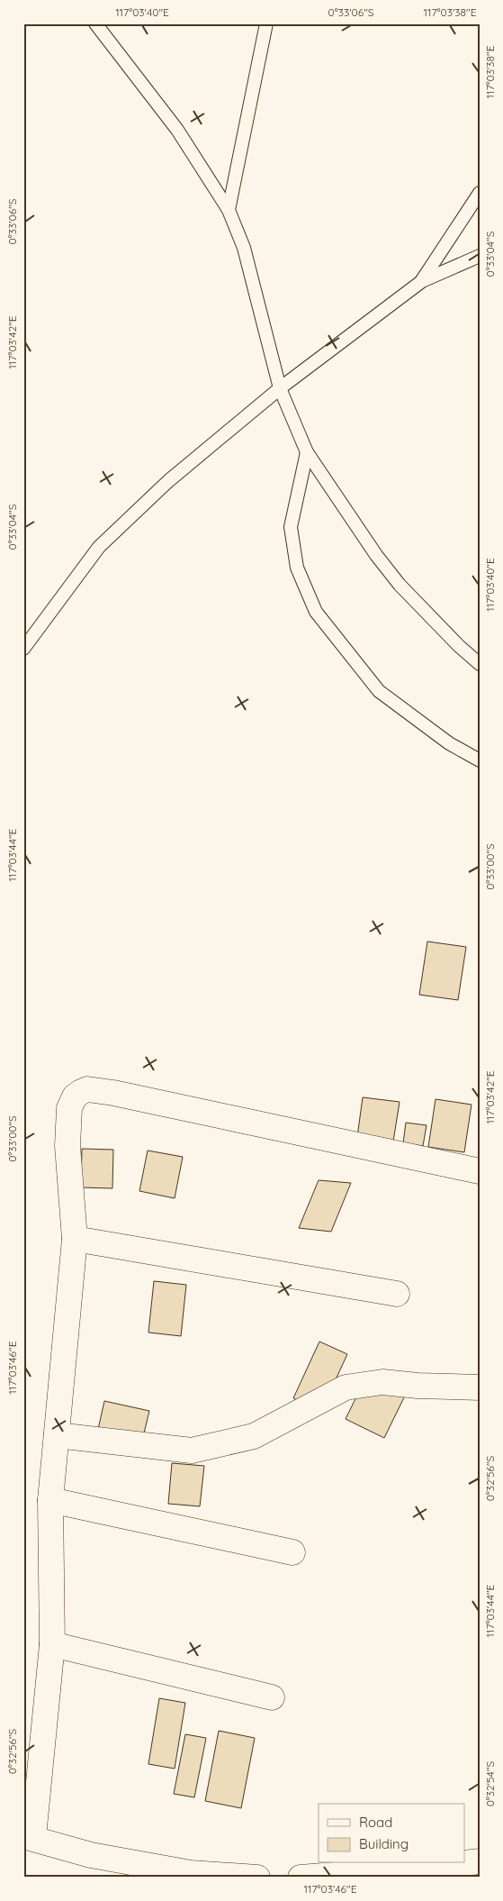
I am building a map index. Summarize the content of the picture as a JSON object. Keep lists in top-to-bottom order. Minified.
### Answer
{"legend":["Road","Building"],"coordinates":["117°03'40\"E","0°33'06\"S","117°03'38\"E","0°33'04\"S","117°03'42\"E","117°03'44\"E","0°33'00\"S","117°03'46\"E","0°32'56\"S","0°32'54\"S"]}
